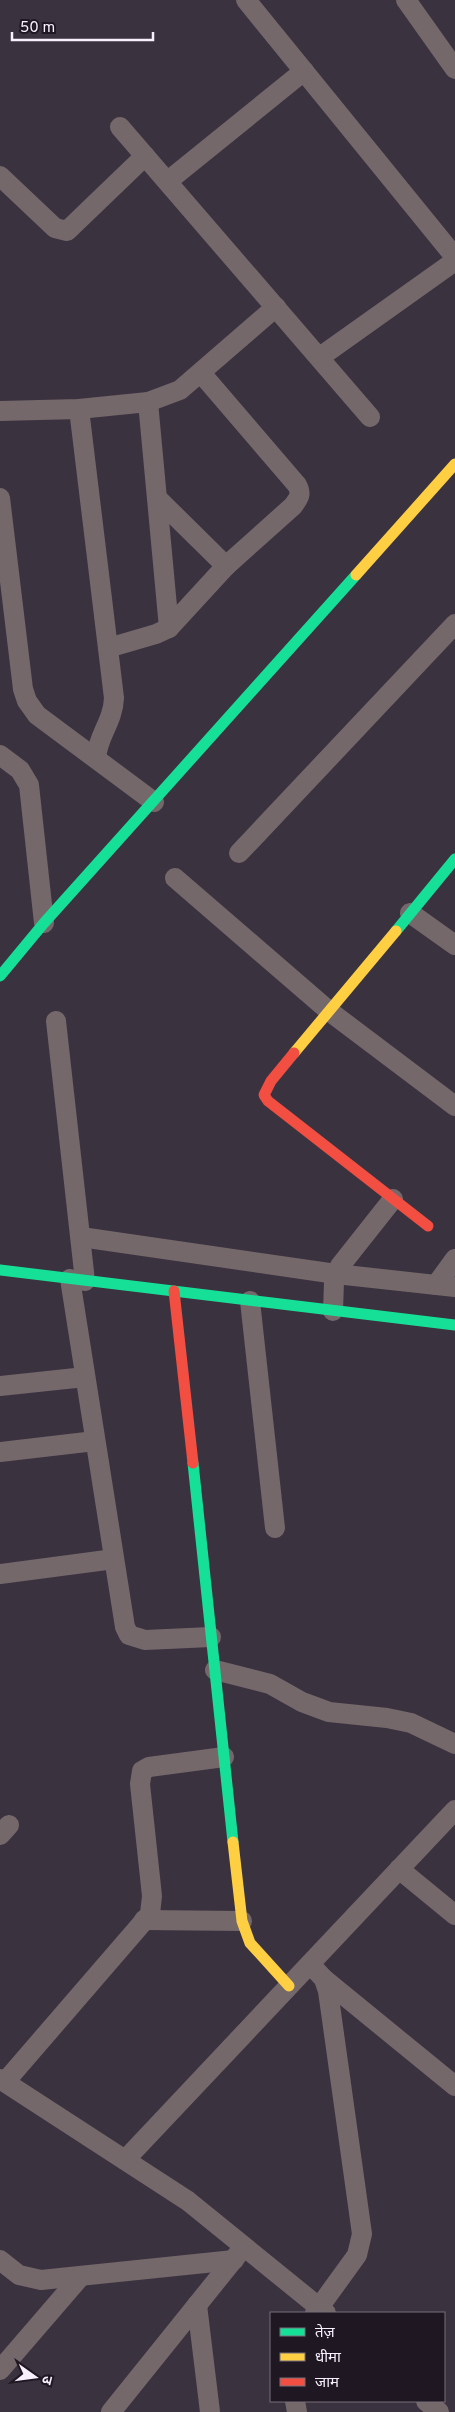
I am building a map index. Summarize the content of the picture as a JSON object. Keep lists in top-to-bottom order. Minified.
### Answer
{"legend":["तेज़","धीमा","जाम"],"scale_bar":"50 m","north":"right"}
